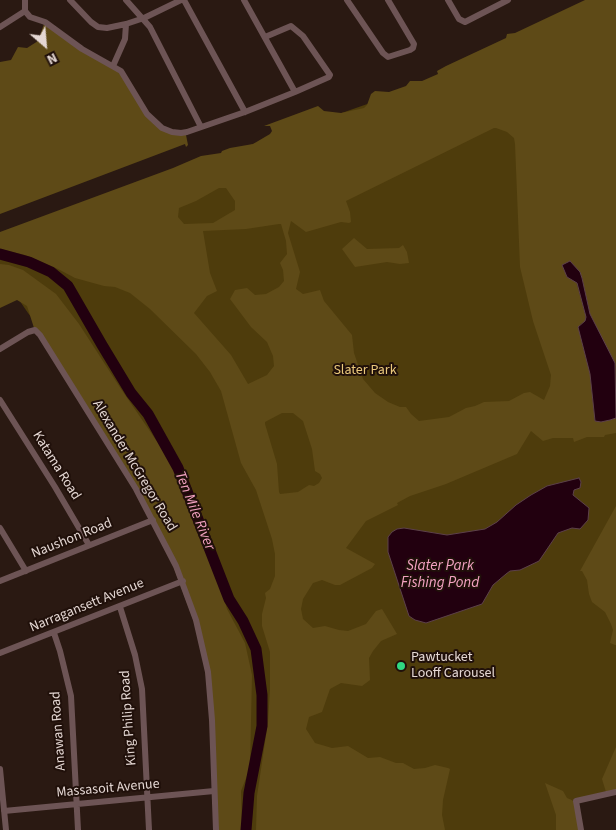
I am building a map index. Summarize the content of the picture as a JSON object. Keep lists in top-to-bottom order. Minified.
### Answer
{"streets":{"street":["Katama Road","Alexander McGregor Road","Naushon Road","Narragansett Avenue","King Philip Road","Anawan Road","Massasoit Avenue"]},"crossings":[["Katama Road","Naushon Road"],["Alexander McGregor Road","Naushon Road"],["Alexander McGregor Road","Narragansett Avenue"],["Alexander McGregor Road","Massasoit Avenue"],["Narragansett Avenue","King Philip Road"],["Narragansett Avenue","Anawan Road"],["King Philip Road","Massasoit Avenue"],["Anawan Road","Massasoit Avenue"]],"water":["Ten Mile River","Slater Park Fishing Pond"],"parks":["Slater Park"],"places":["Pawtucket Looff Carousel"],"north":"bottom right"}
